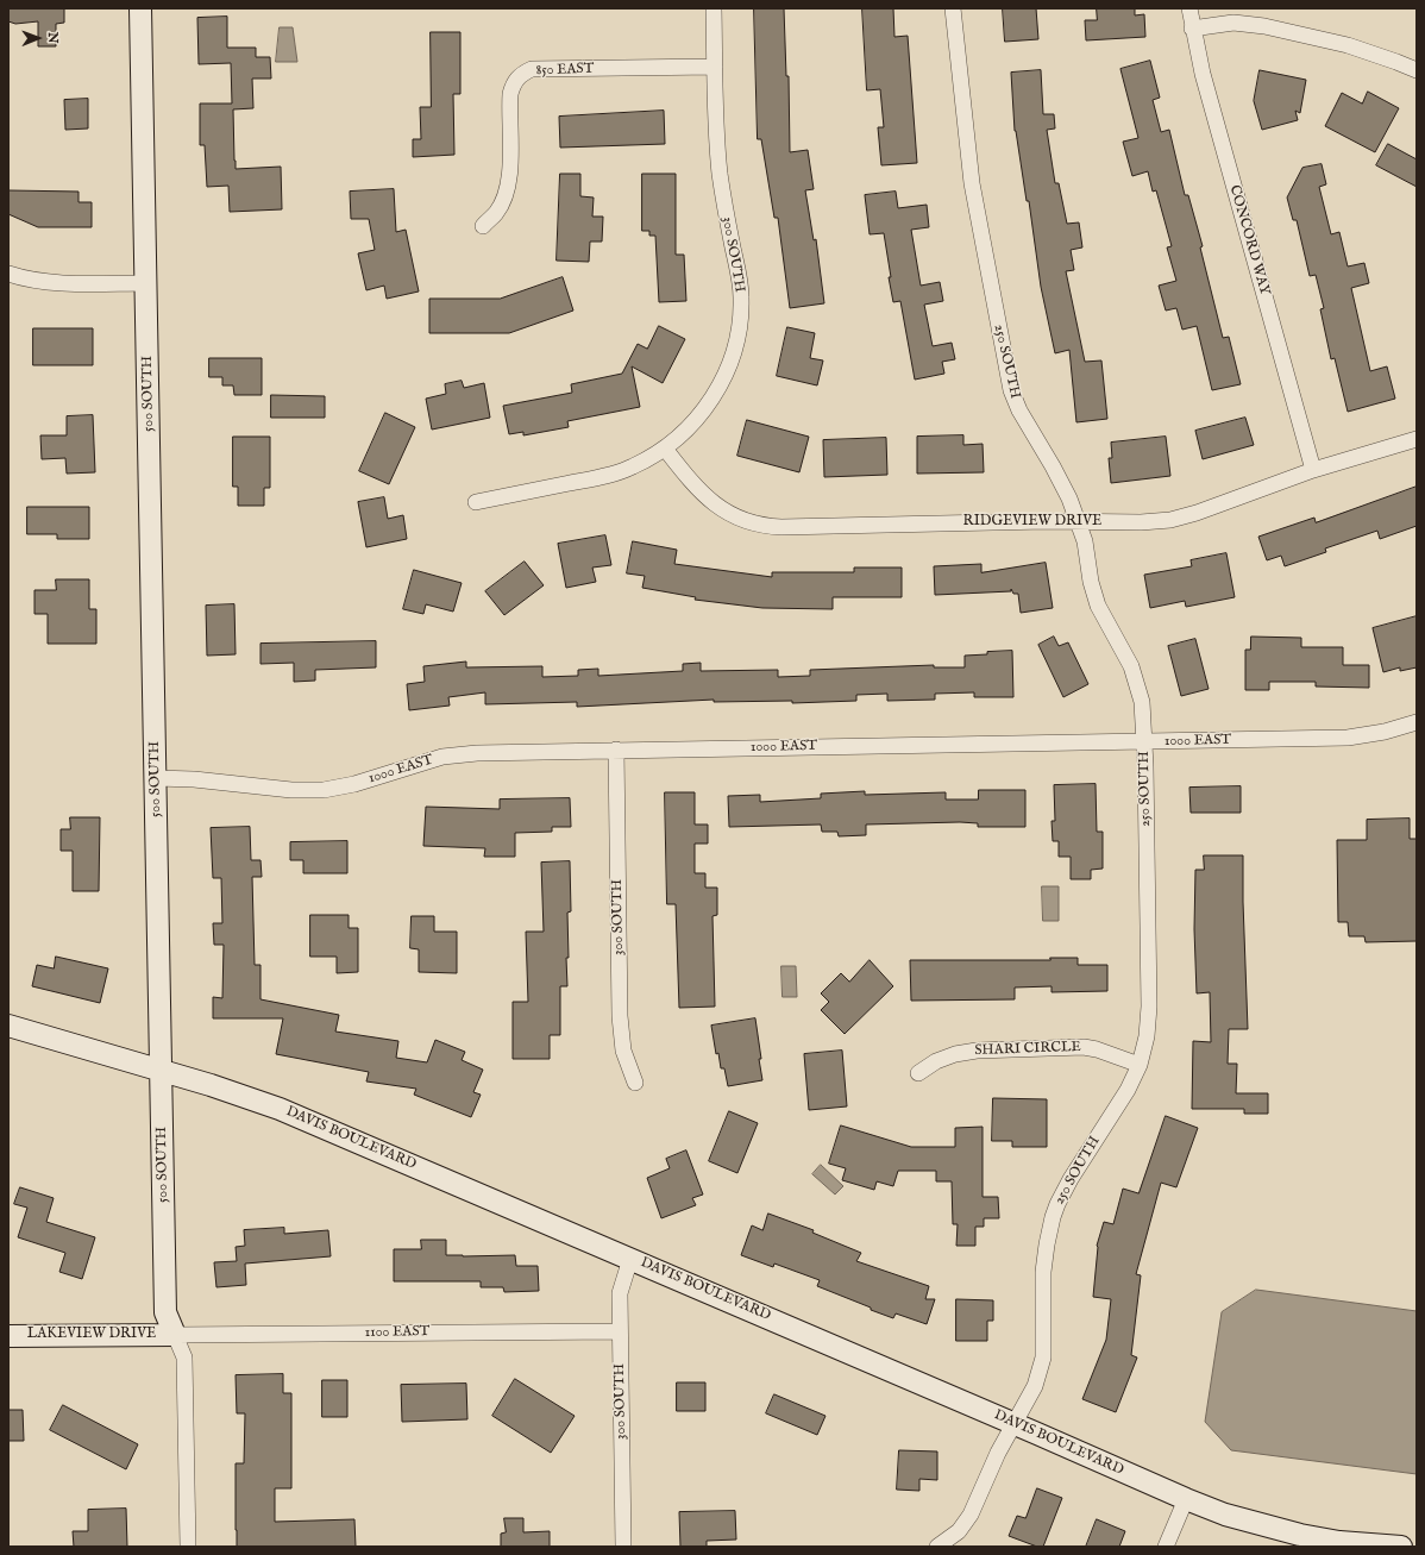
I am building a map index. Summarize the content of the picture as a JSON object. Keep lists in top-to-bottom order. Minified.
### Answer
{"streets":{"street":["850 EAST","CONCORD WAY","300 SOUTH","250 SOUTH","500 SOUTH","RIDGEVIEW DRIVE","1000 EAST","SHARI CIRCLE","DAVIS BOULEVARD","1100 EAST","LAKEVIEW DRIVE"]},"crossings":[["850 EAST","300 SOUTH"],["CONCORD WAY","RIDGEVIEW DRIVE"],["300 SOUTH","RIDGEVIEW DRIVE"],["300 SOUTH","1000 EAST"],["300 SOUTH","DAVIS BOULEVARD"],["300 SOUTH","1100 EAST"],["250 SOUTH","RIDGEVIEW DRIVE"],["250 SOUTH","1000 EAST"],["250 SOUTH","SHARI CIRCLE"],["250 SOUTH","DAVIS BOULEVARD"],["500 SOUTH","1000 EAST"],["500 SOUTH","DAVIS BOULEVARD"],["500 SOUTH","1100 EAST"],["500 SOUTH","LAKEVIEW DRIVE"],["1100 EAST","LAKEVIEW DRIVE"]],"north":"right"}
